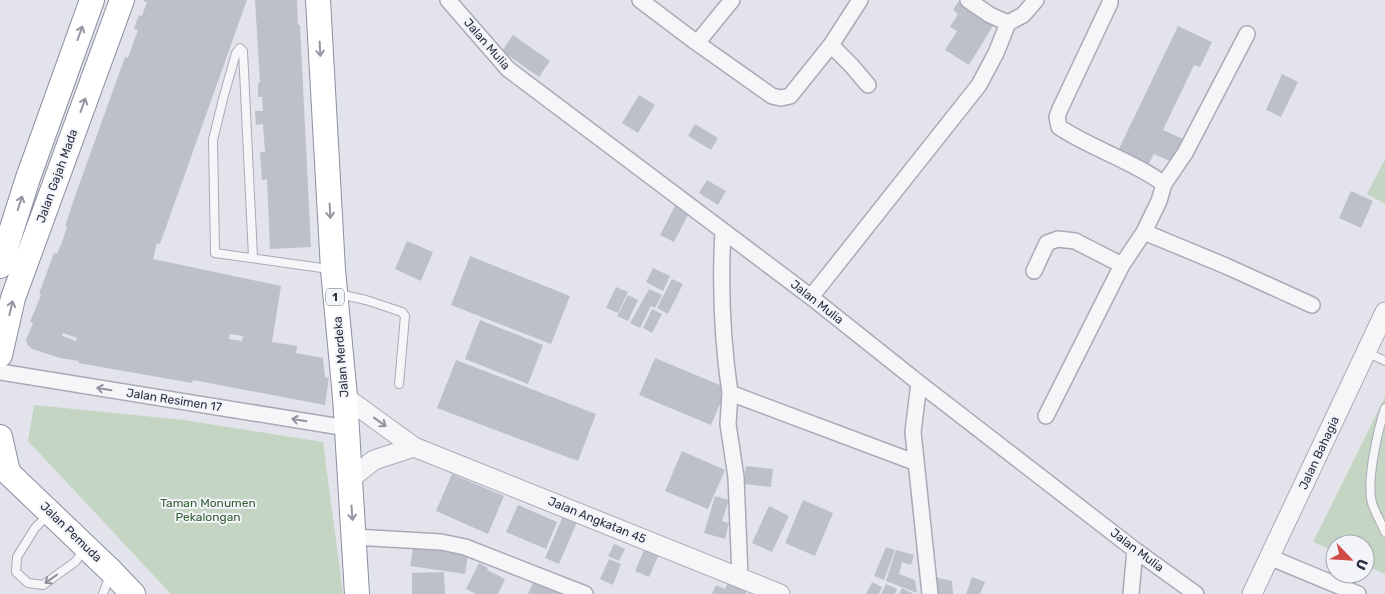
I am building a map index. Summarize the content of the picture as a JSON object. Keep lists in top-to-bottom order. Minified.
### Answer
{"streets":{"highway":["Jalan Gajah Mada","1","Jalan Merdeka","Jalan Pemuda"],"street":["Jalan Mulia","Jalan Resimen 17","Jalan Bahagia","Jalan Angkatan 45"]},"crossings":[["Jalan Merdeka","Jalan Resimen 17"],["Jalan Merdeka","Jalan Angkatan 45"]],"one_way":["Jalan Merdeka","Jalan Resimen 17"],"parks":["Taman Monumen Pekalongan"],"north":"bottom right"}
